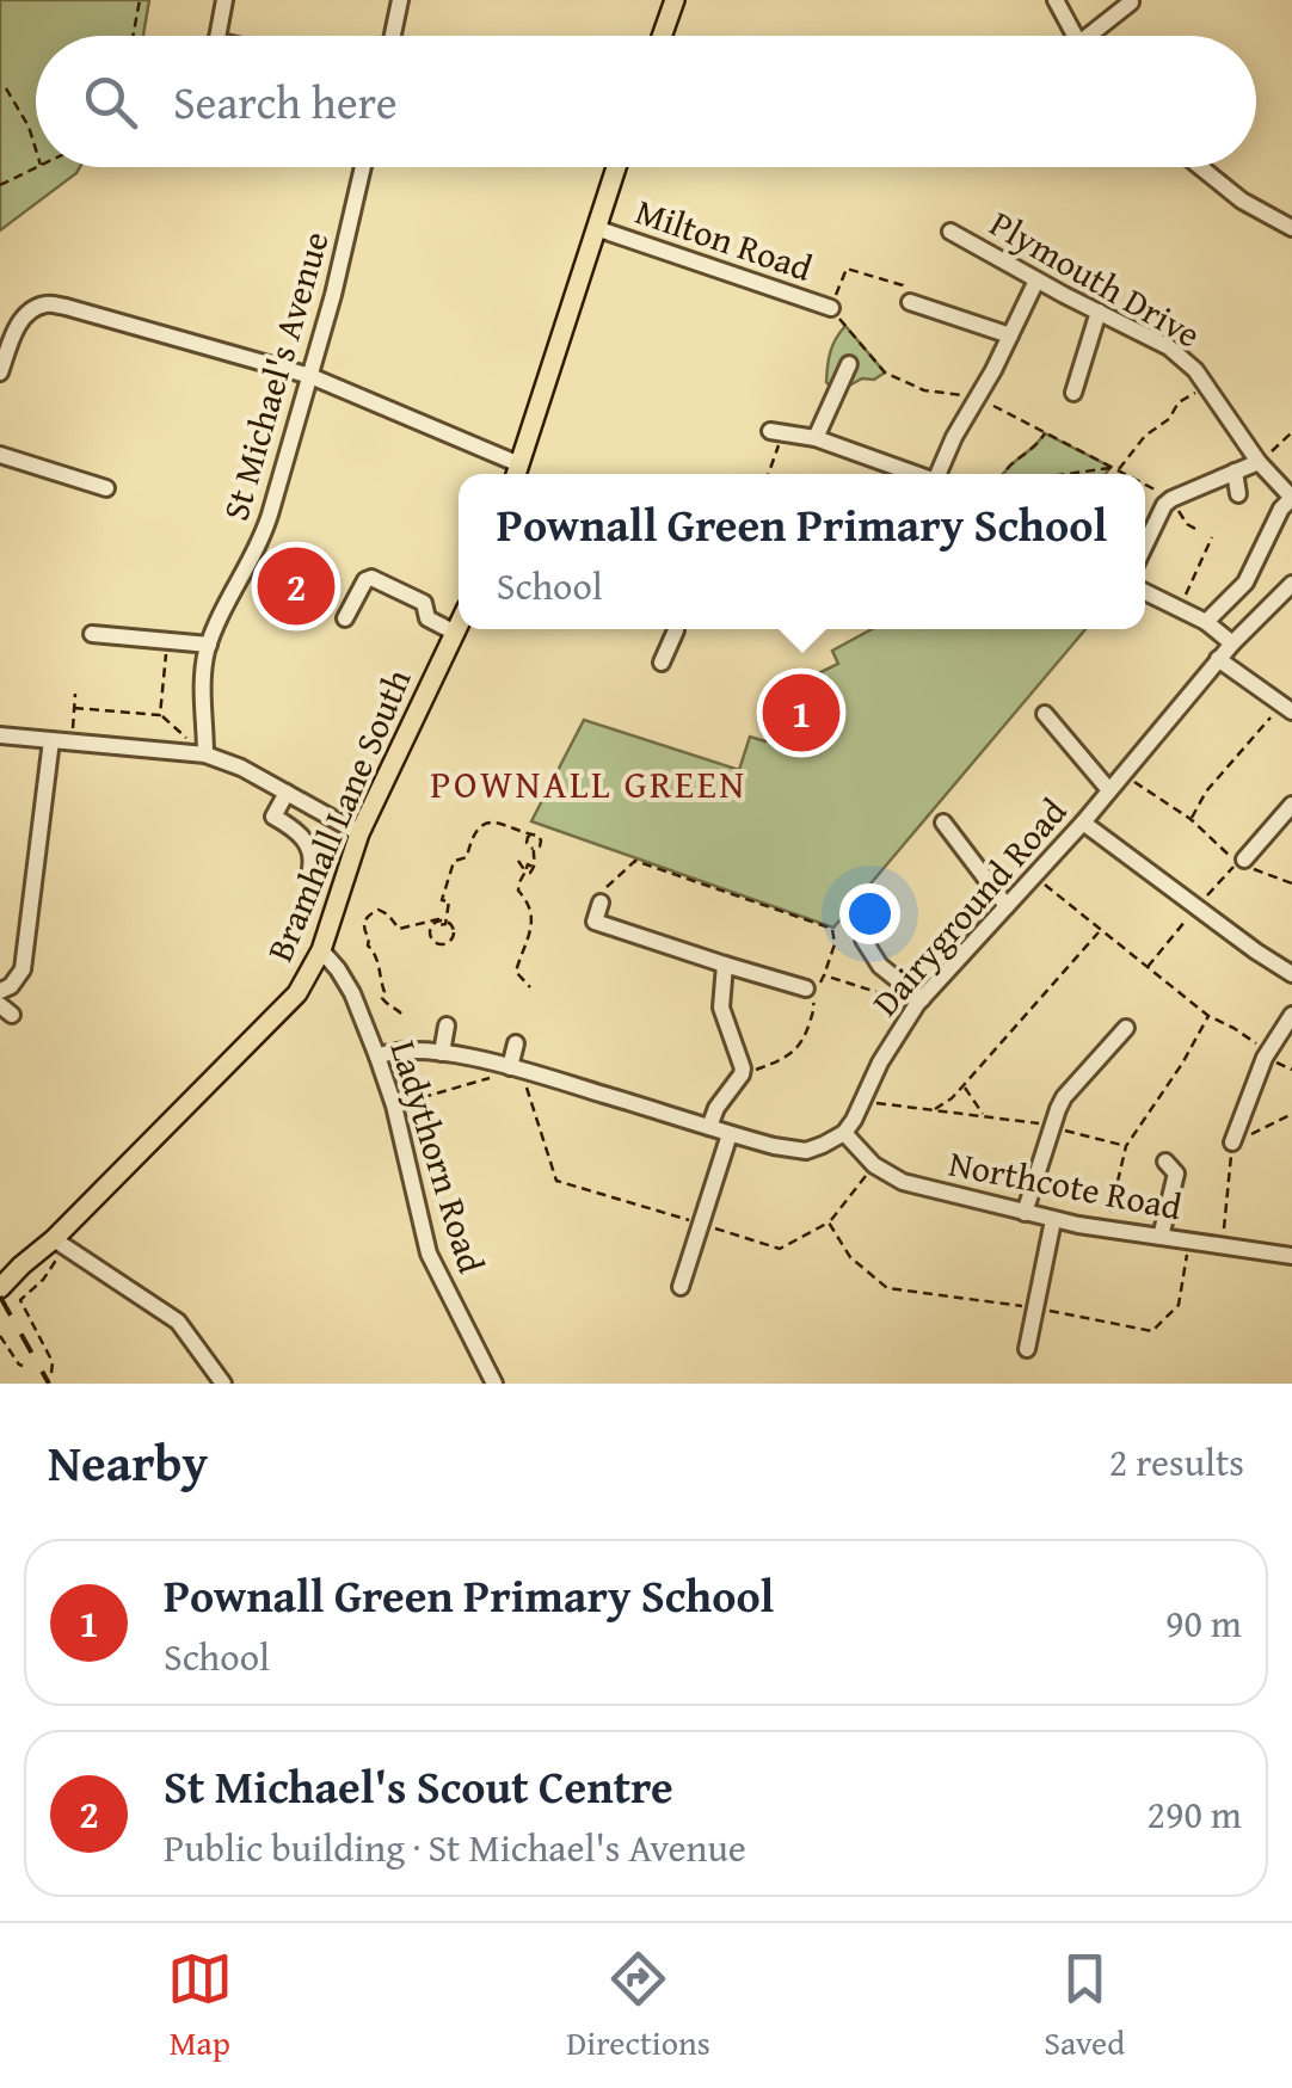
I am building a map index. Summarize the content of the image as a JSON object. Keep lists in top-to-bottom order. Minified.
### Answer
{"streets":{"main road":["Bramhall Lane South"],"street":["Milton Road","Plymouth Drive","St Michael's Avenue","Dairyground Road","Ladythorn Road","Northcote Road"]},"crossings":[["Bramhall Lane South","Ladythorn Road"],["Dairyground Road","Northcote Road"]],"districts":["POWNALL GREEN"],"page":{"search":"Search here","popup":["Pownall Green Primary School","School"],"pins":["2","1"],"heading":["Nearby","2 results"],"list":[{"mark":"1","name":"Pownall Green Primary School","note":"School","value":"90 m"},{"mark":"2","name":"St Michael's Scout Centre","note":"Public building · St Michael's Avenue","value":"290 m"}],"nav":["Map","Directions","Saved"]}}
